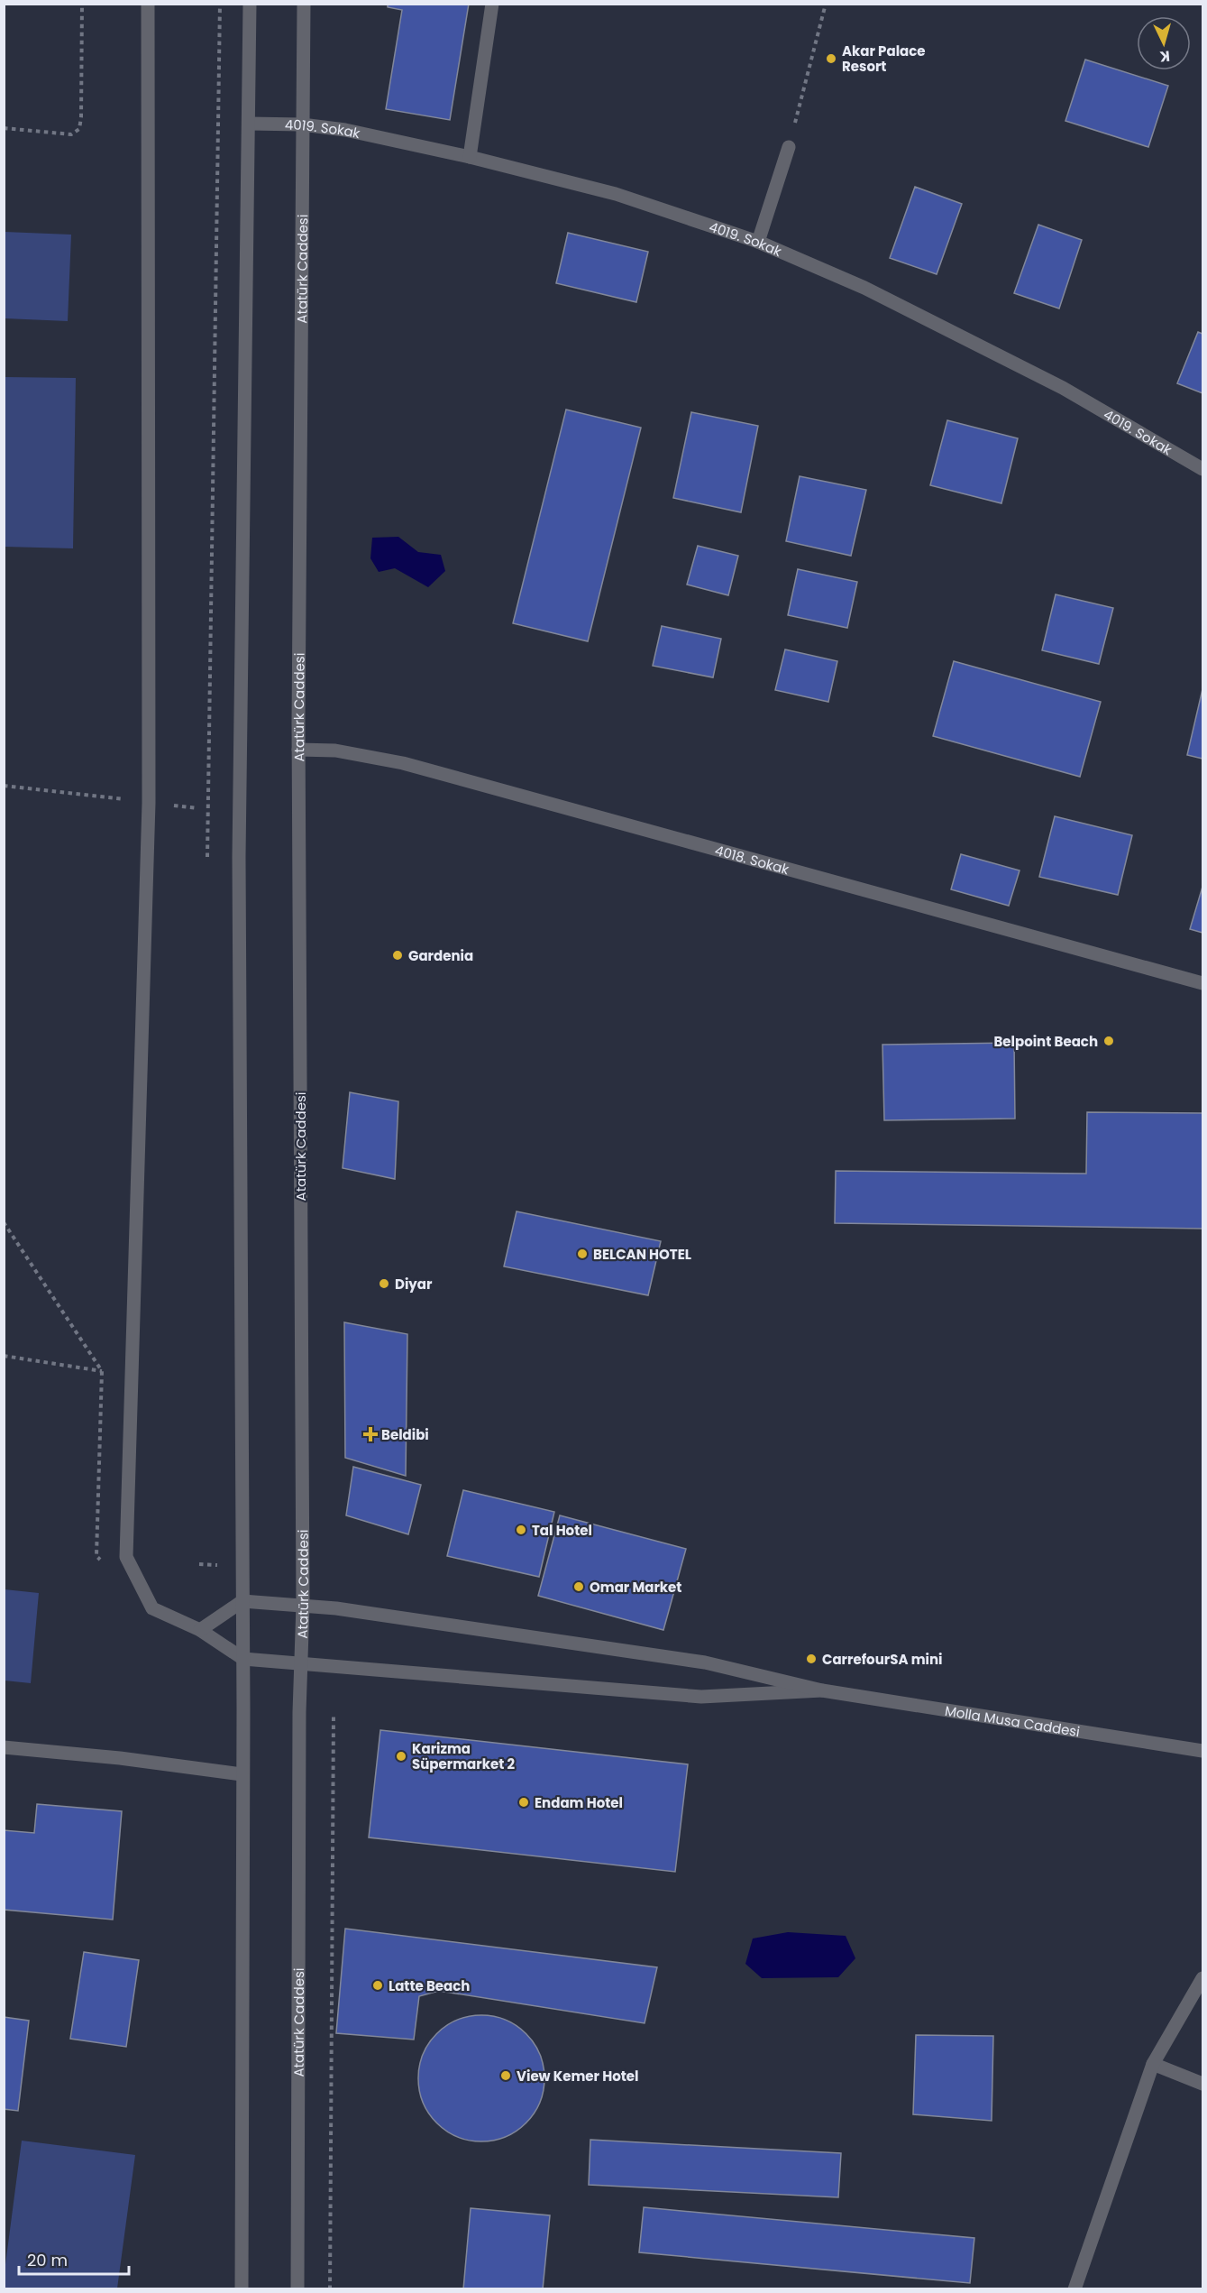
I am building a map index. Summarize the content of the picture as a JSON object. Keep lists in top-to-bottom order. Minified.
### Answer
{"streets":{"street":["4019. Sokak","Atatürk Caddesi","4018. Sokak","Molla Musa Caddesi"]},"crossings":[["4019. Sokak","Atatürk Caddesi"],["Atatürk Caddesi","4018. Sokak"]],"places":{"other":["Akar Palace Resort","Gardenia","Belpoint Beach","BELCAN HOTEL","Diyar","Tal Hotel","Omar Market","CarrefourSA mini","Karizma Süpermarket 2","Endam Hotel","Latte Beach","View Kemer Hotel"],"health":["Beldibi"]},"scale_bar":"20 m","north":"bottom"}
